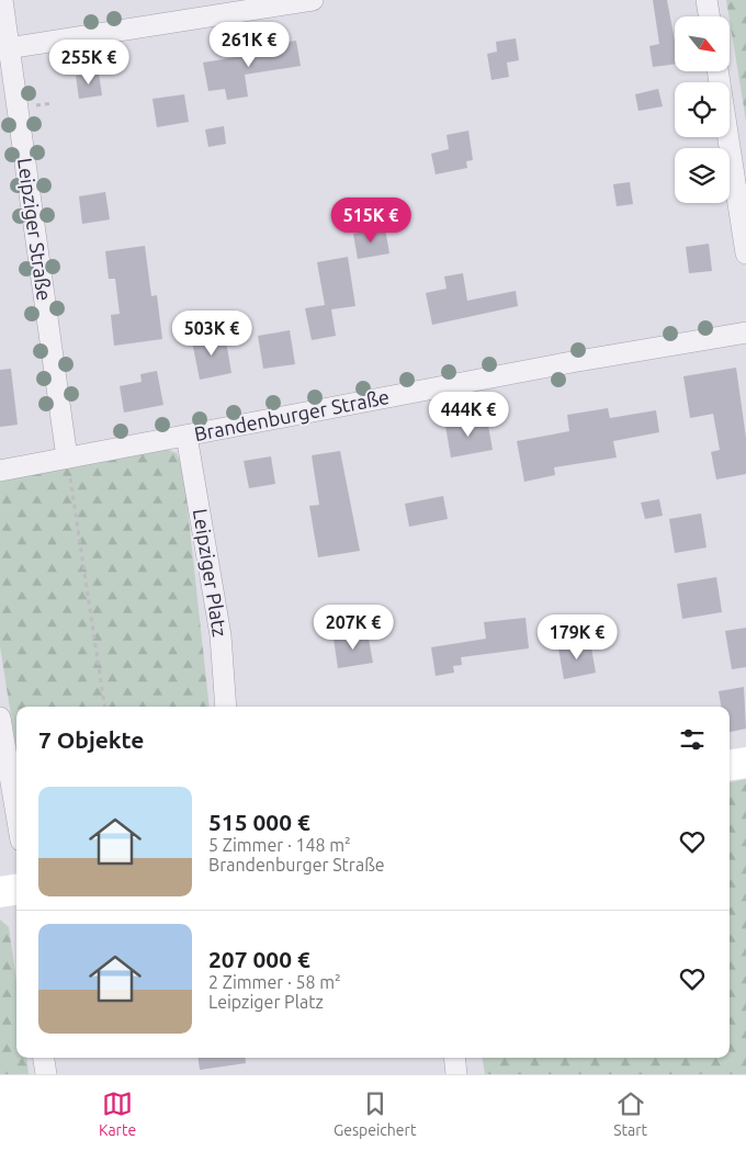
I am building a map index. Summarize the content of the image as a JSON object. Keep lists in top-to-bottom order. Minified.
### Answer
{"streets":{"street":["Leipziger Straße","Brandenburger Straße","Leipziger Platz"]},"crossings":[["Leipziger Straße","Brandenburger Straße"],["Brandenburger Straße","Leipziger Platz"]],"north":"bottom right","page":{"price":["261K €","255K €","515K €","503K €","444K €","207K €","179K €"],"heading":"7 Objekte","list":[{"name":"515 000 €","note":"5 Zimmer · 148 m² · Brandenburger Straße"},{"name":"207 000 €","note":"2 Zimmer · 58 m² · Leipziger Platz"}],"tabs":["Karte","Gespeichert","Start"]}}
